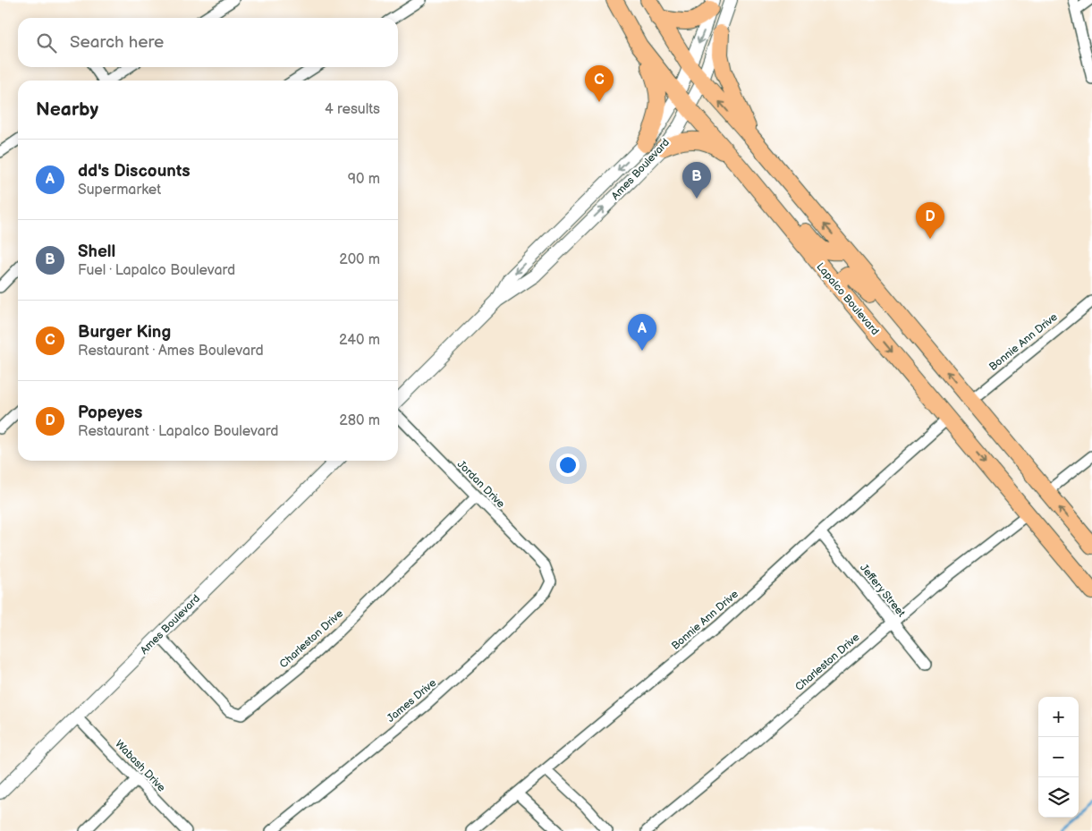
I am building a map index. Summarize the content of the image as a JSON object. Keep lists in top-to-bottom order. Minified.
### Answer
{"streets":{"main road":["Lapalco Boulevard"],"street":["Ames Boulevard","Bonnie Ann Drive","Jordan Drive","Jeffery Street","Charleston Drive","James Drive","Wabash Drive"]},"crossings":[["Ames Boulevard","Lapalco Boulevard"],["Ames Boulevard","Charleston Drive"],["Ames Boulevard","Wabash Drive"],["Lapalco Boulevard","Bonnie Ann Drive"],["Lapalco Boulevard","Charleston Drive"],["Bonnie Ann Drive","Jeffery Street"],["Jordan Drive","Charleston Drive"],["Jordan Drive","James Drive"],["Jeffery Street","Charleston Drive"]],"page":{"search":"Search here","pins":["C","B","D","A"],"heading":["Nearby","4 results"],"list":[{"mark":"A","name":"dd's Discounts","note":"Supermarket","value":"90 m"},{"mark":"B","name":"Shell","note":"Fuel · Lapalco Boulevard","value":"200 m"},{"mark":"C","name":"Burger King","note":"Restaurant · Ames Boulevard","value":"240 m"},{"mark":"D","name":"Popeyes","note":"Restaurant · Lapalco Boulevard","value":"280 m"}],"map_buttons":["+","−"]}}
